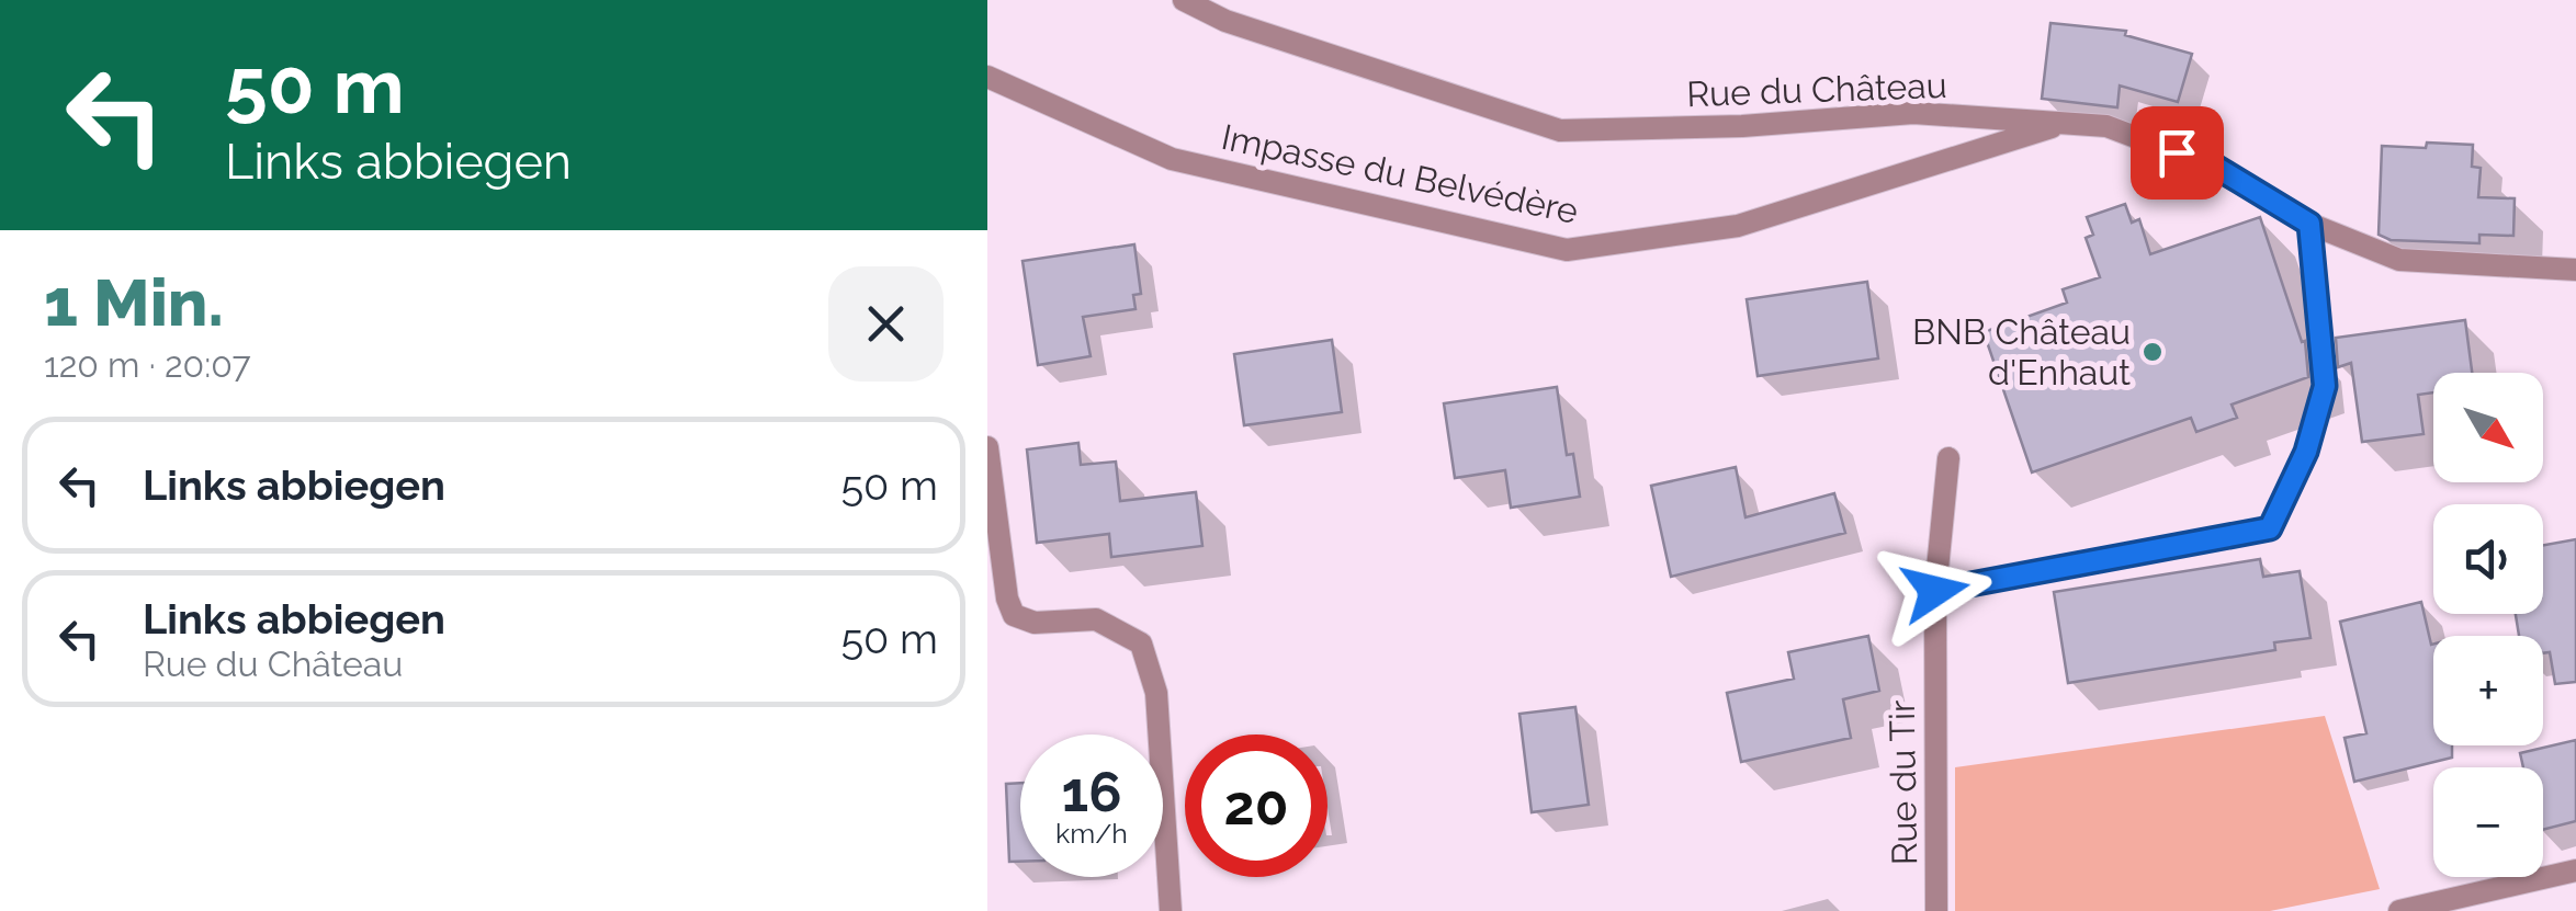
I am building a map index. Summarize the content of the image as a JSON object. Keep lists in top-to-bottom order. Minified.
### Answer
{"streets":{"street":["Rue du Château","Impasse du Belvédère","Rue du Tir"]},"crossings":[["Rue du Château","Impasse du Belvédère"]],"places":["BNB Château d'Enhaut"],"north":"bottom right","page":{"turn":["50 m","Links abbiegen"],"heading":["1 Min.","120 m · 20:07"],"map_buttons":["+","−"],"list":[{"name":"Links abbiegen","value":"50 m"},{"name":"Links abbiegen","note":"Rue du Château","value":"50 m"}],"speed":"16 km/h","limit":"20"}}
